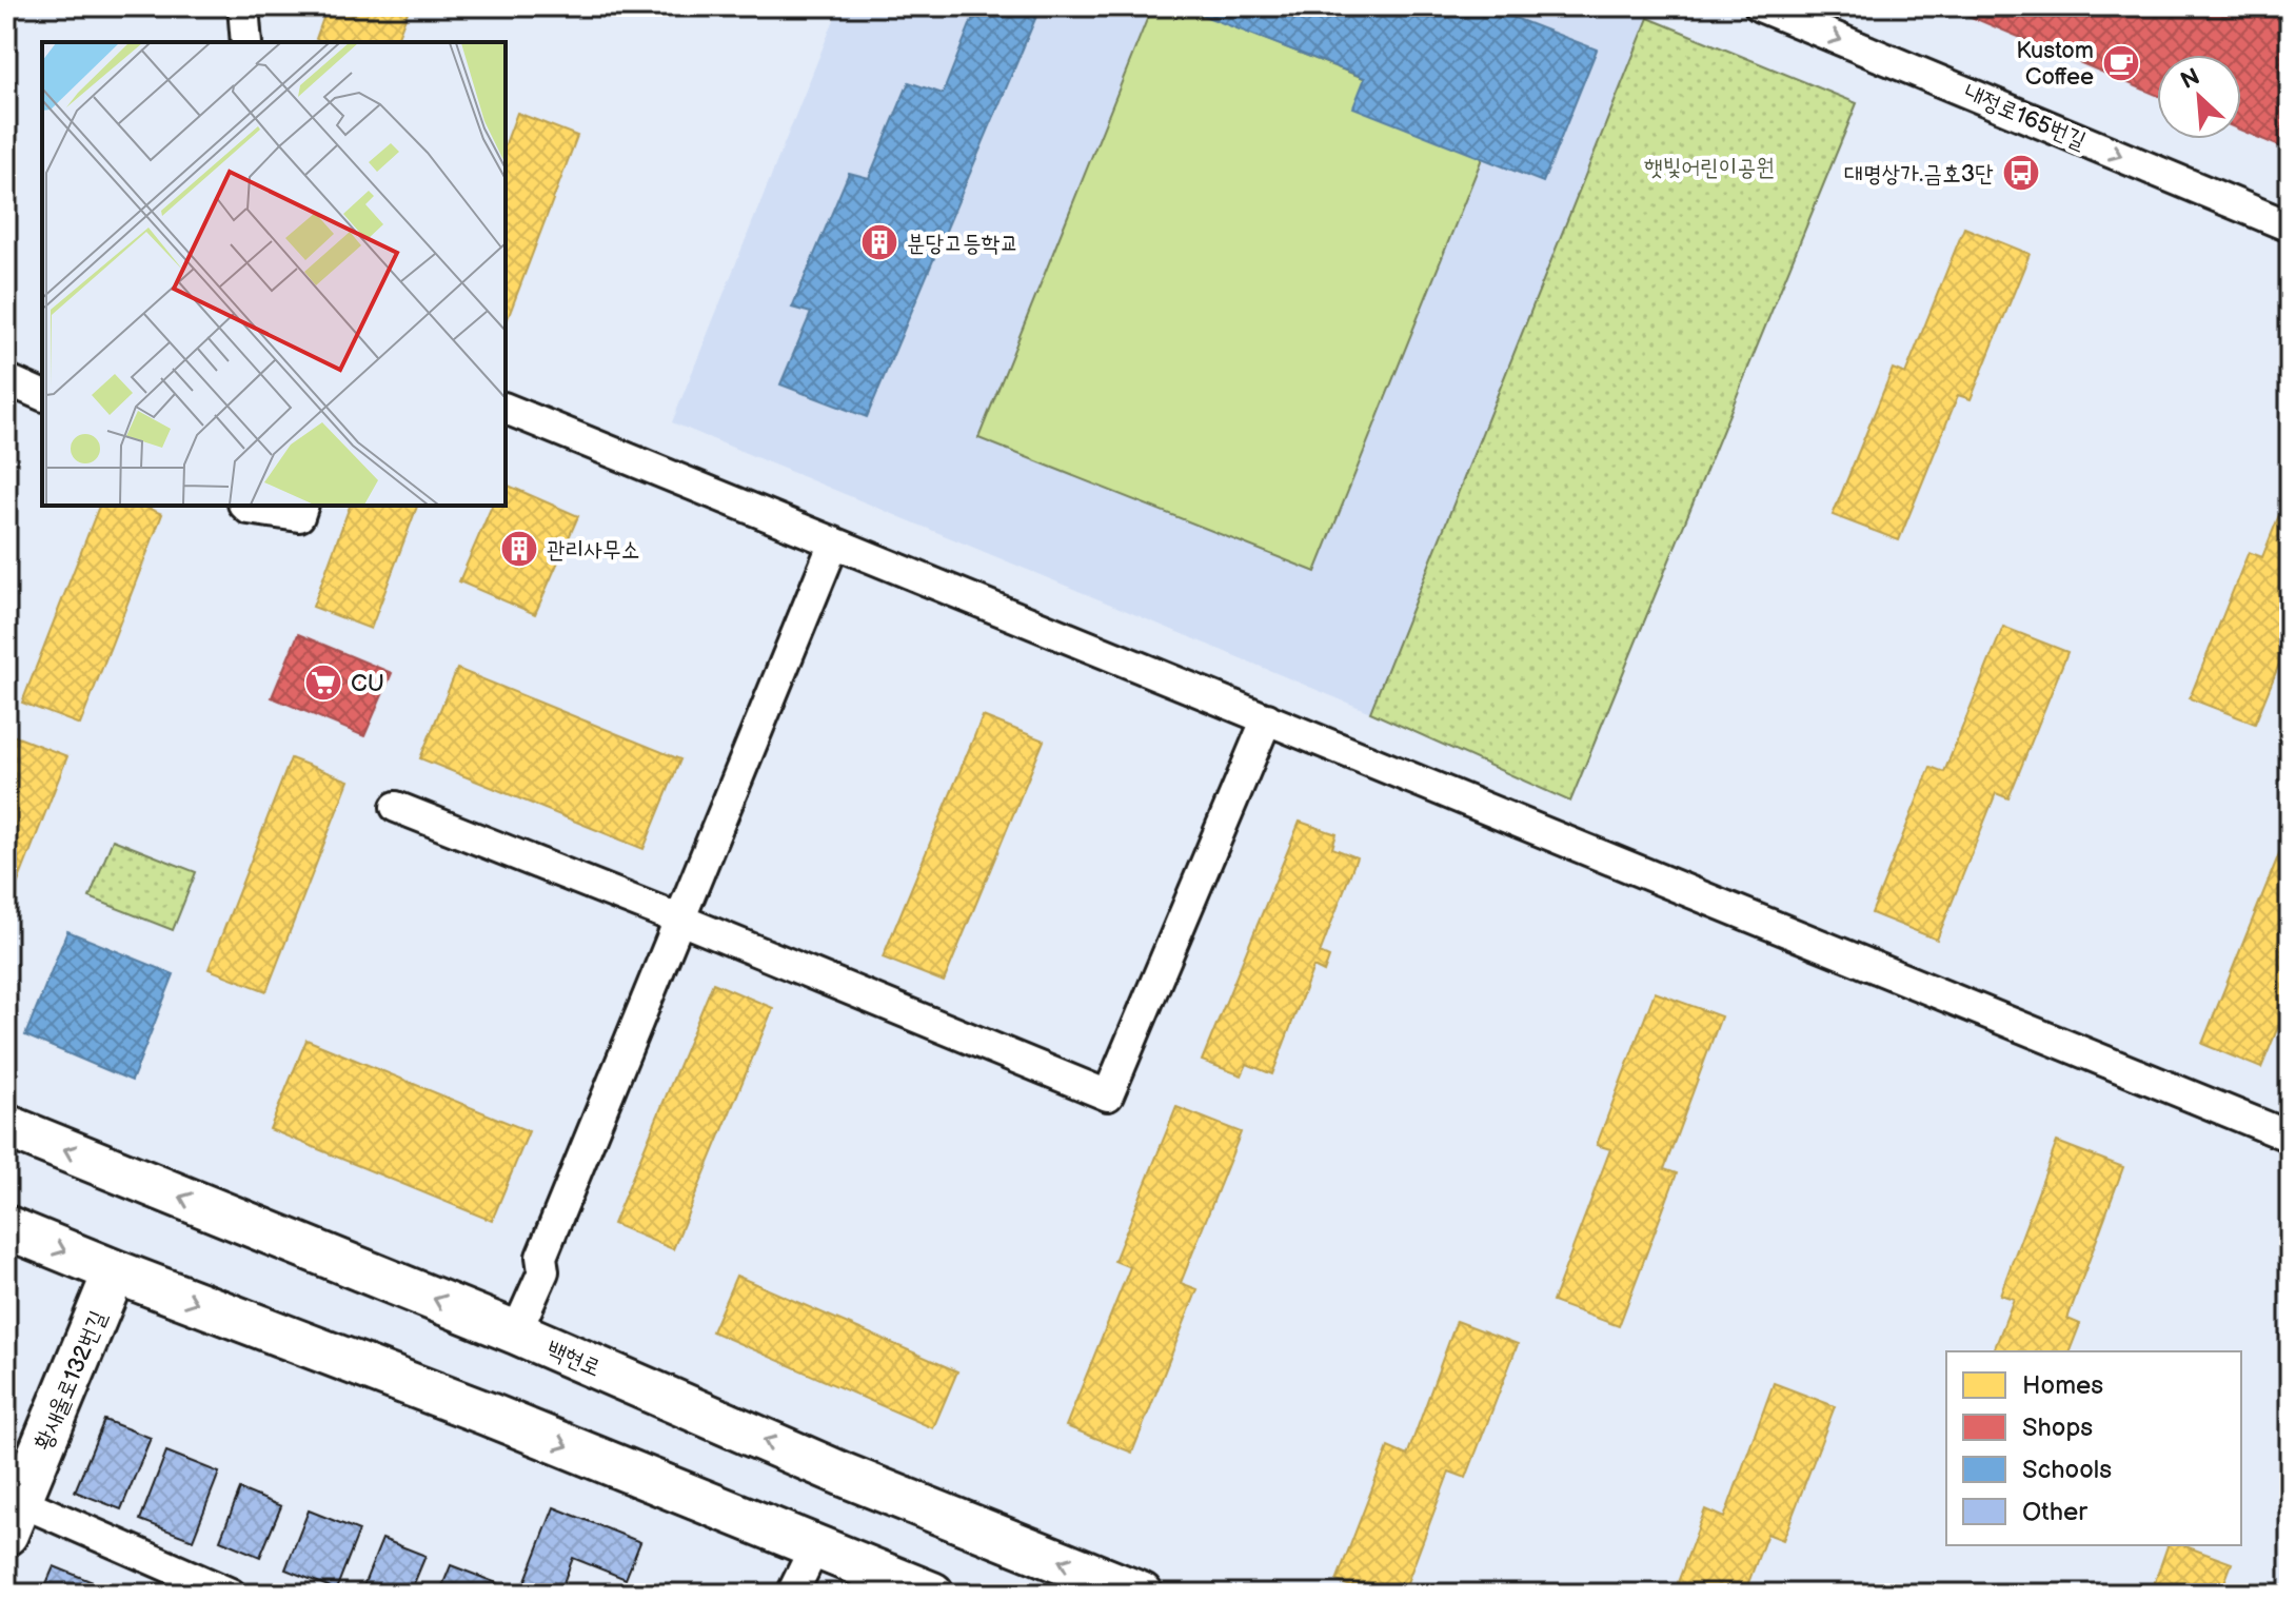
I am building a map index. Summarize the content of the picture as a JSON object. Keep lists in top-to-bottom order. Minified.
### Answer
{"streets":{"main road":["백현로","황새울로132번길"],"street":["내정로165번길"]},"one_way":["내정로165번길"],"parks":["햇빛어린이공원"],"places":{"cafe":["Kustom Coffee"],"bus stop":["대명상가.금호3단"],"building":["분당고등학교","관리사무소"],"supermarket":["CU"]},"legend":["Homes","Shops","Schools","Other"],"north":"top left"}
